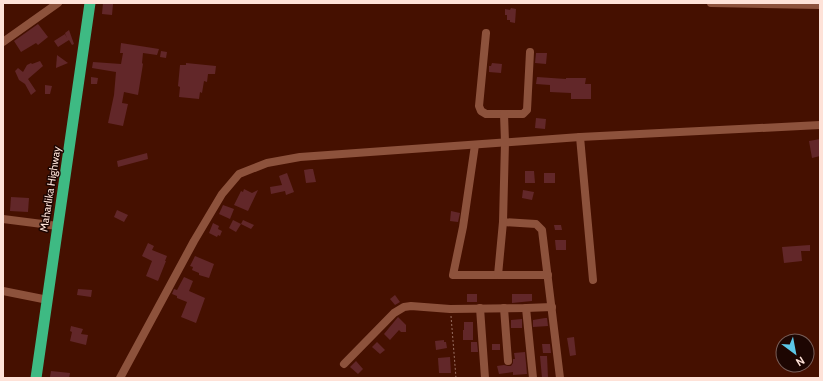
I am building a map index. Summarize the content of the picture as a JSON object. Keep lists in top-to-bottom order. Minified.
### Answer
{"streets":{"highway":["Maharlika Highway"]},"north":"bottom right"}
